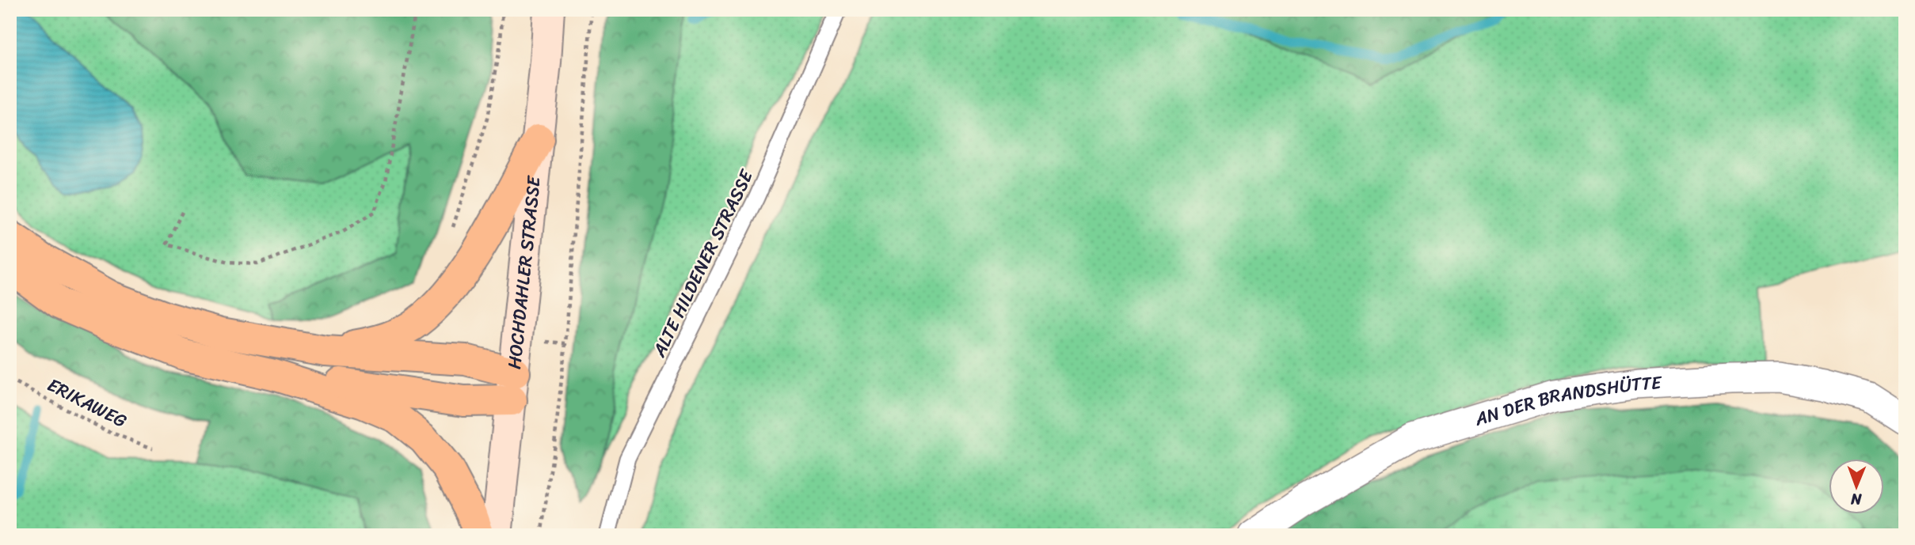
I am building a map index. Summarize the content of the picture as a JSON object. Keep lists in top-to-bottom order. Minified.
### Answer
{"streets":{"main road":["HOCHDAHLER STRASSE"],"street":["AN DER BRANDSHÜTTE"],"lane":["ALTE HILDENER STRASSE"],"path":["ERIKAWEG"]},"north":"bottom"}
